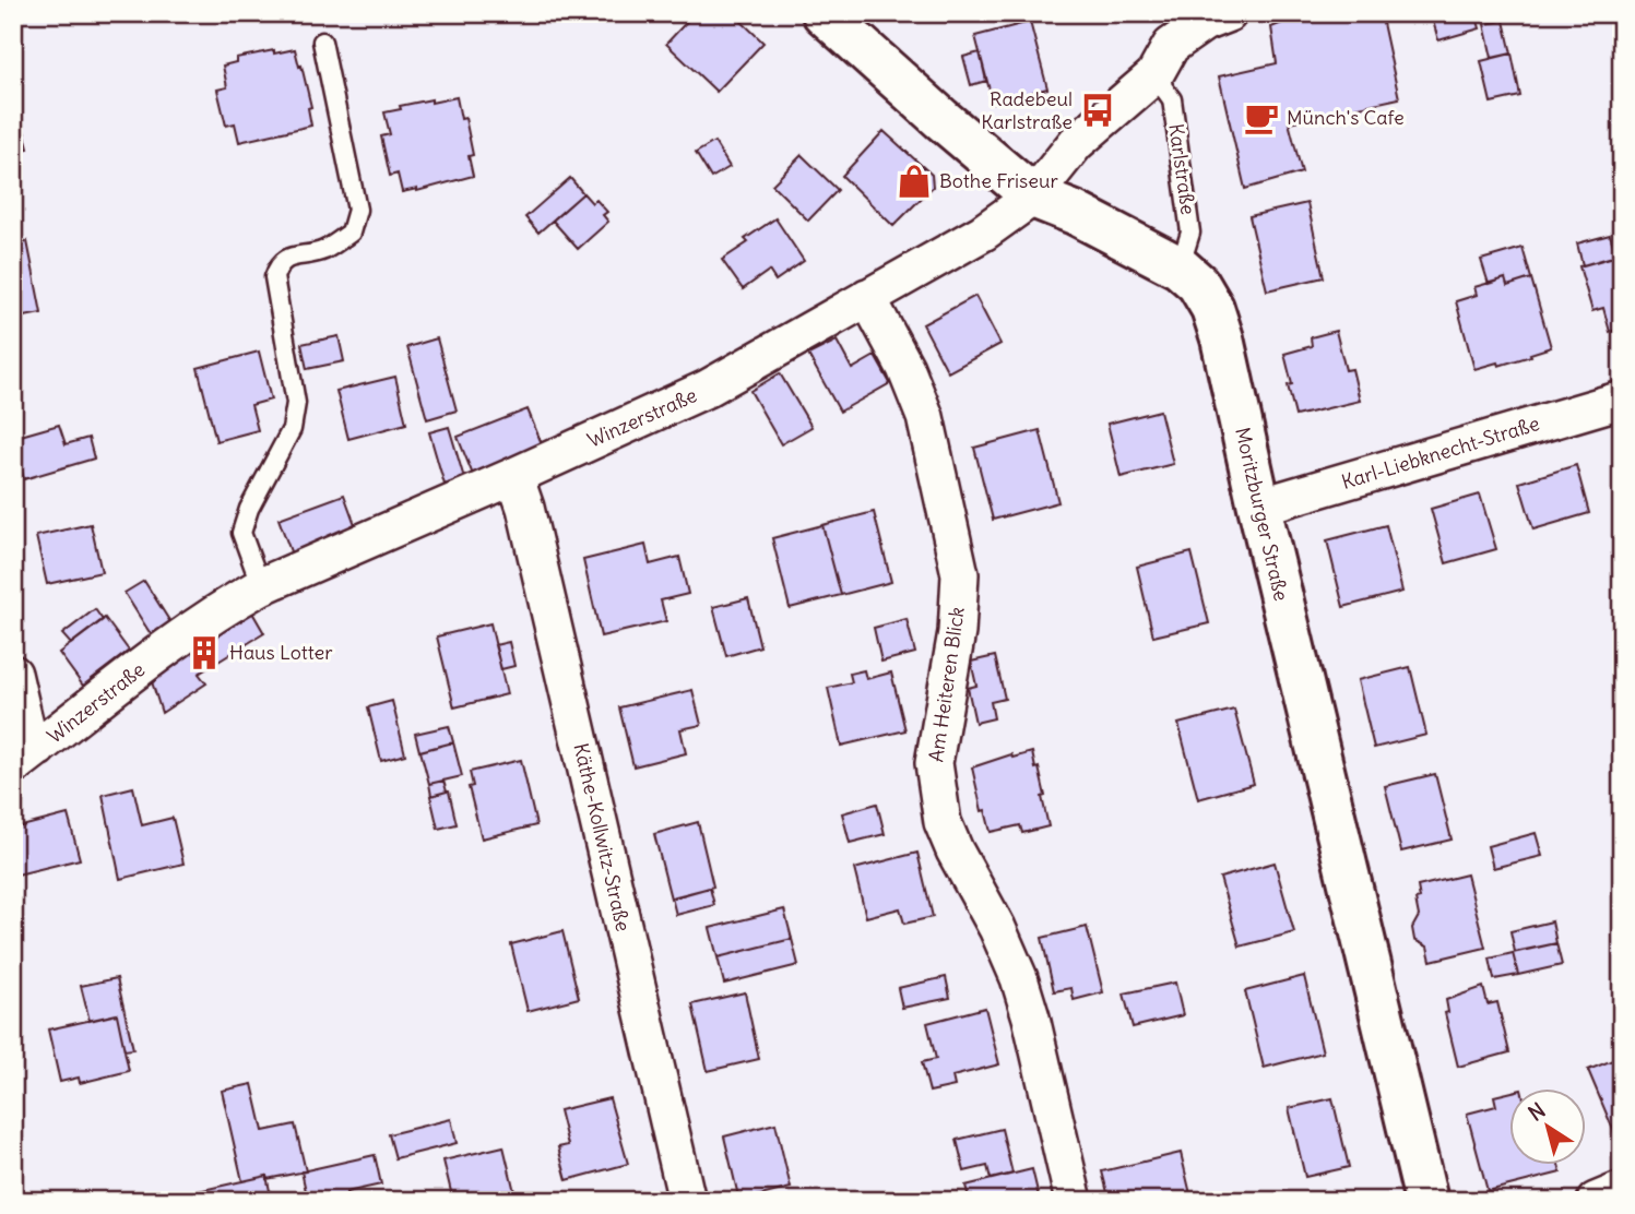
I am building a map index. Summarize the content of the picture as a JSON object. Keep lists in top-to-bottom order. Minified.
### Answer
{"streets":{"street":["Winzerstraße","Karl-Liebknecht-Straße","Moritzburger Straße","Am Heiteren Blick","Käthe-Kollwitz-Straße"],"lane":["Karlstraße"]},"crossings":[["Karlstraße","Winzerstraße"],["Karlstraße","Moritzburger Straße"],["Winzerstraße","Moritzburger Straße"],["Winzerstraße","Am Heiteren Blick"],["Winzerstraße","Käthe-Kollwitz-Straße"],["Karl-Liebknecht-Straße","Moritzburger Straße"]],"places":{"bus stop":["Radebeul Karlstraße"],"cafe":["Münch's Cafe"],"shop":["Bothe Friseur"],"building":["Haus Lotter"]},"north":"top left"}
